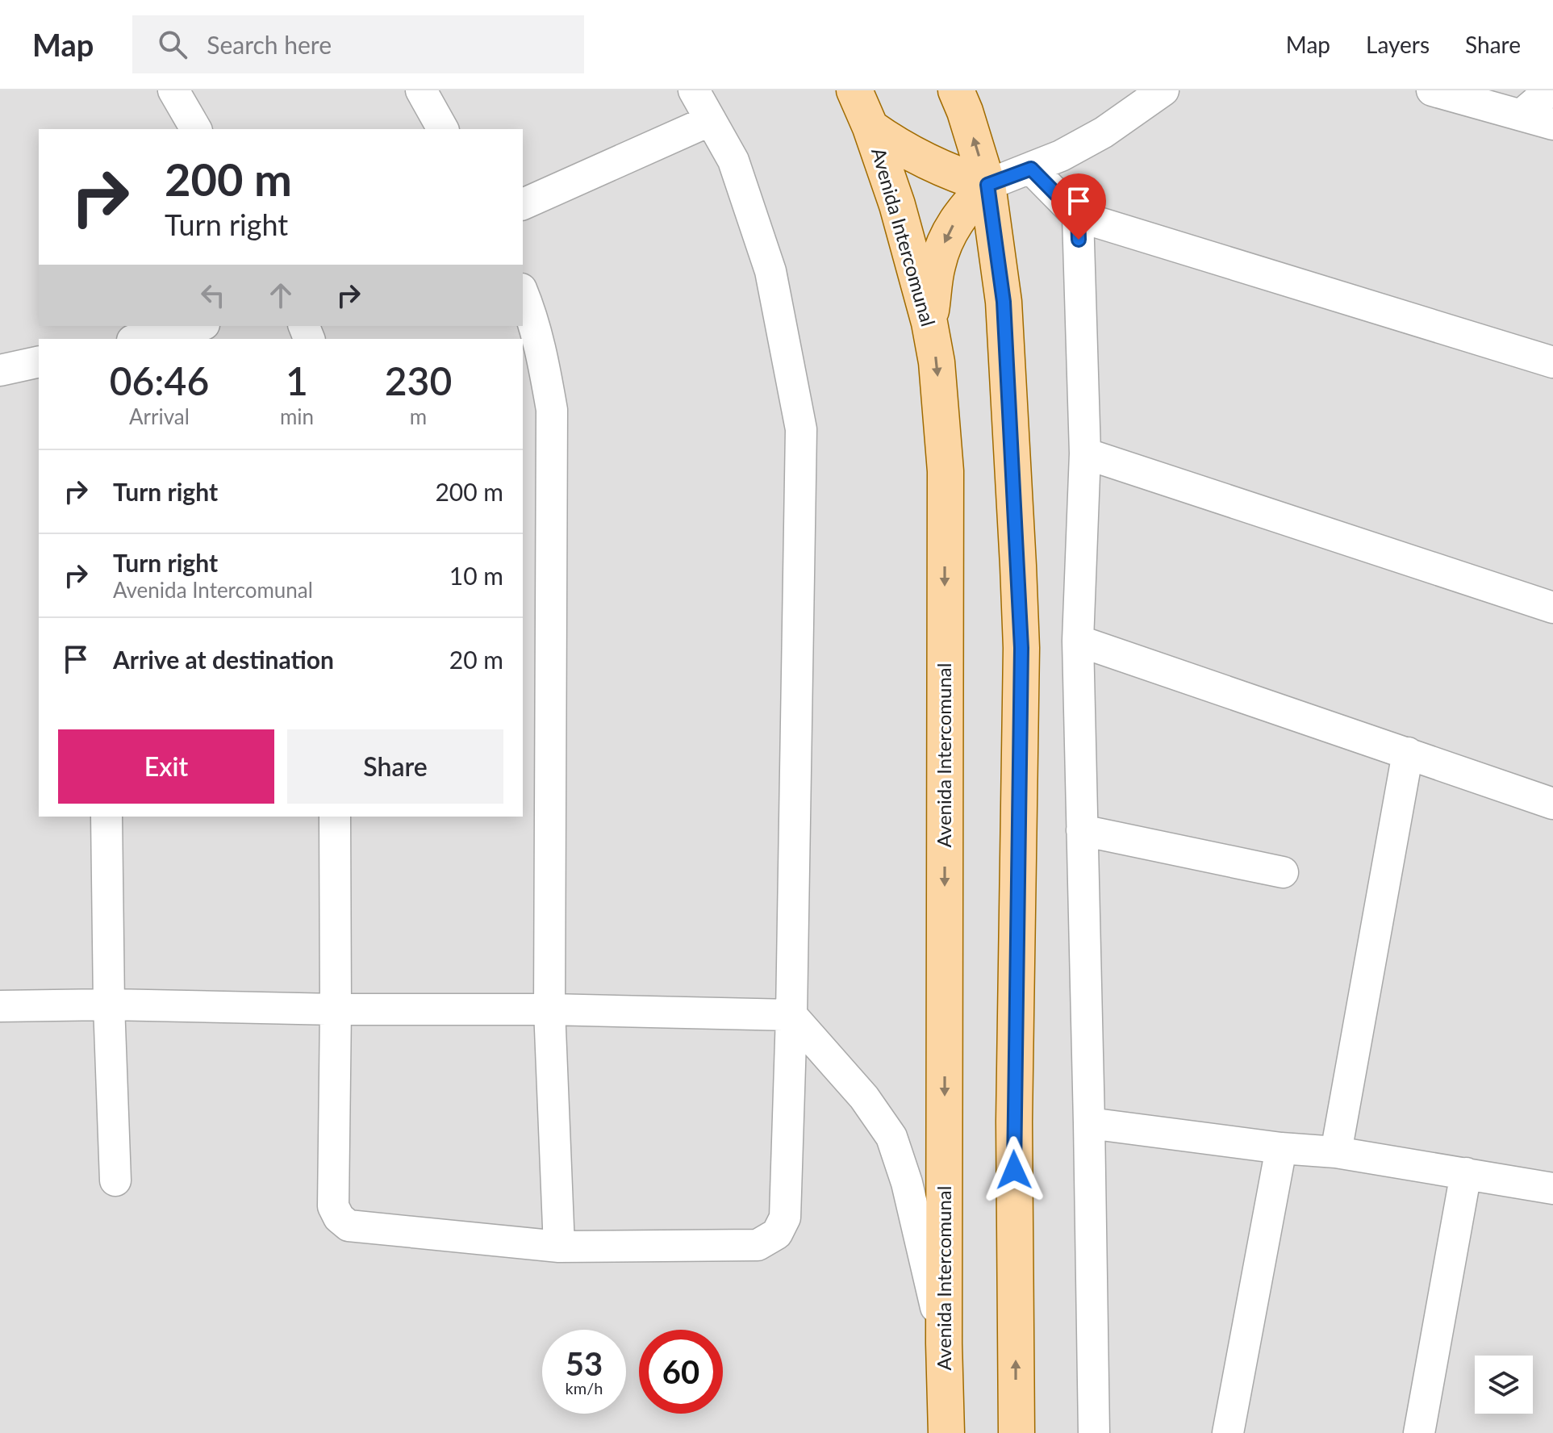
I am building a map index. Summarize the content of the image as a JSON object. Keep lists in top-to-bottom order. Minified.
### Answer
{"streets":{"main road":["Avenida Intercomunal"]},"page":{"header":"Map","search":"Search here","nav":["Map","Layers","Share"],"turn":["200 m","Turn right"],"eta":["06:46","Arrival","1","min","230","m"],"list":[{"name":"Turn right","value":"200 m"},{"name":"Turn right","note":"Avenida Intercomunal","value":"10 m"},{"name":"Arrive at destination","value":"20 m"}],"buttons":["Exit","Share"],"speed":"53 km/h","limit":"60"}}
